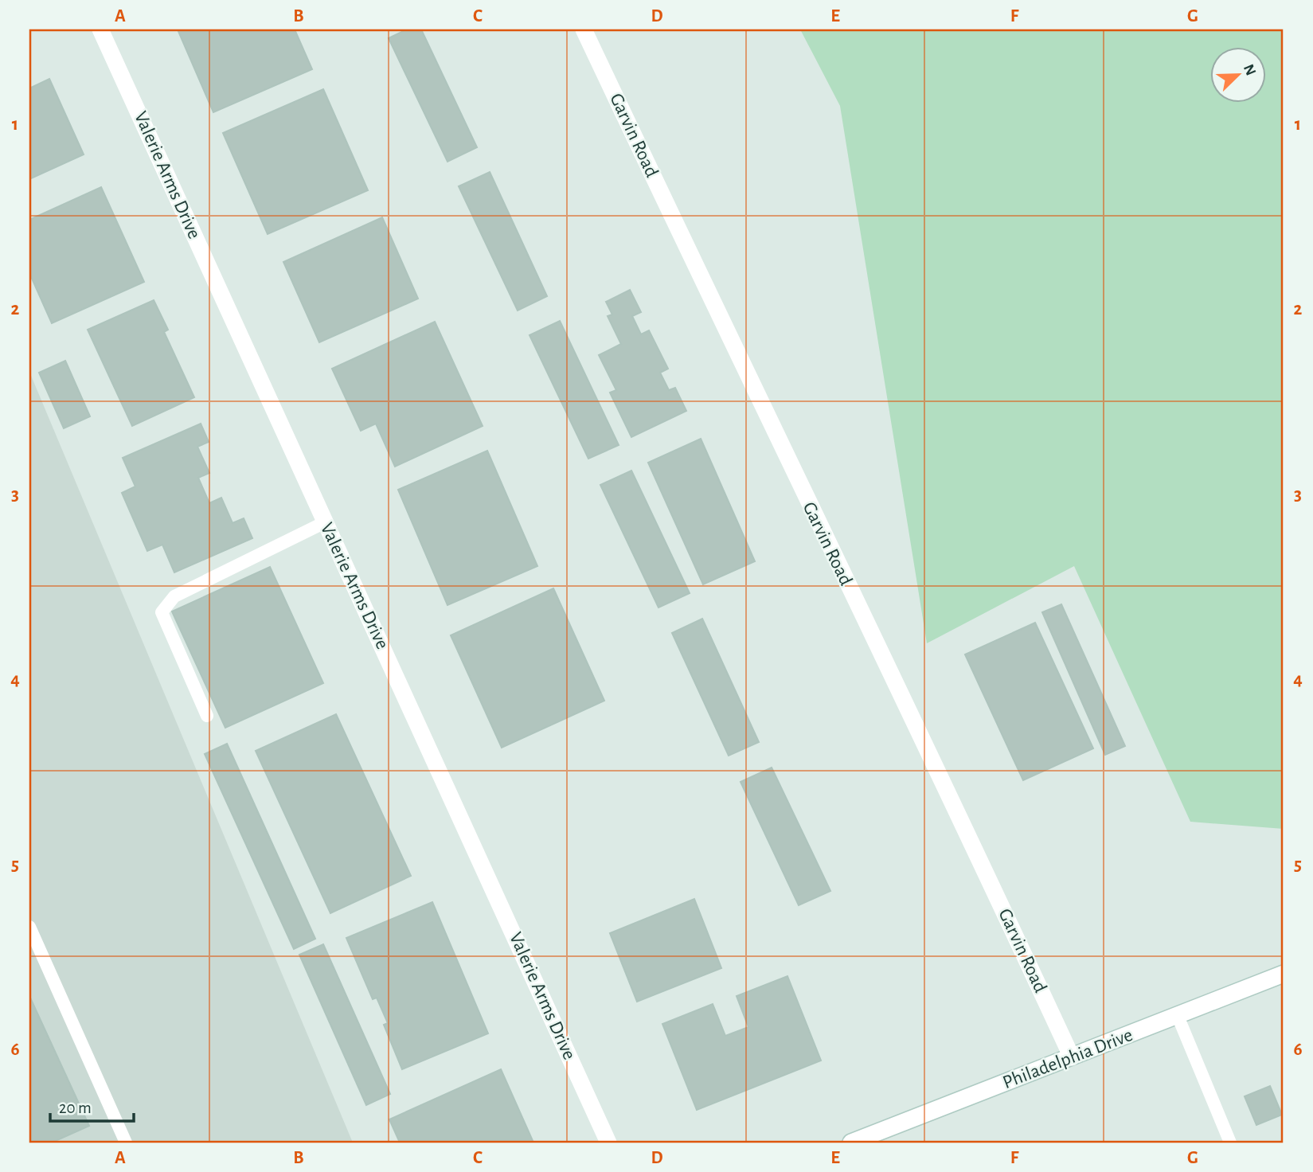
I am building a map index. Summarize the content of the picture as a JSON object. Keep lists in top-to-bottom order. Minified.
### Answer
{"streets":{"street":["Garvin Road","Valerie Arms Drive","Philadelphia Drive"]},"crossings":[["Garvin Road","Philadelphia Drive"]],"scale_bar":"20 m","north":"top right","grid":{"columns":["A","B","C","D","E","F","G"],"rows":["1","2","3","4","5","6"]}}
